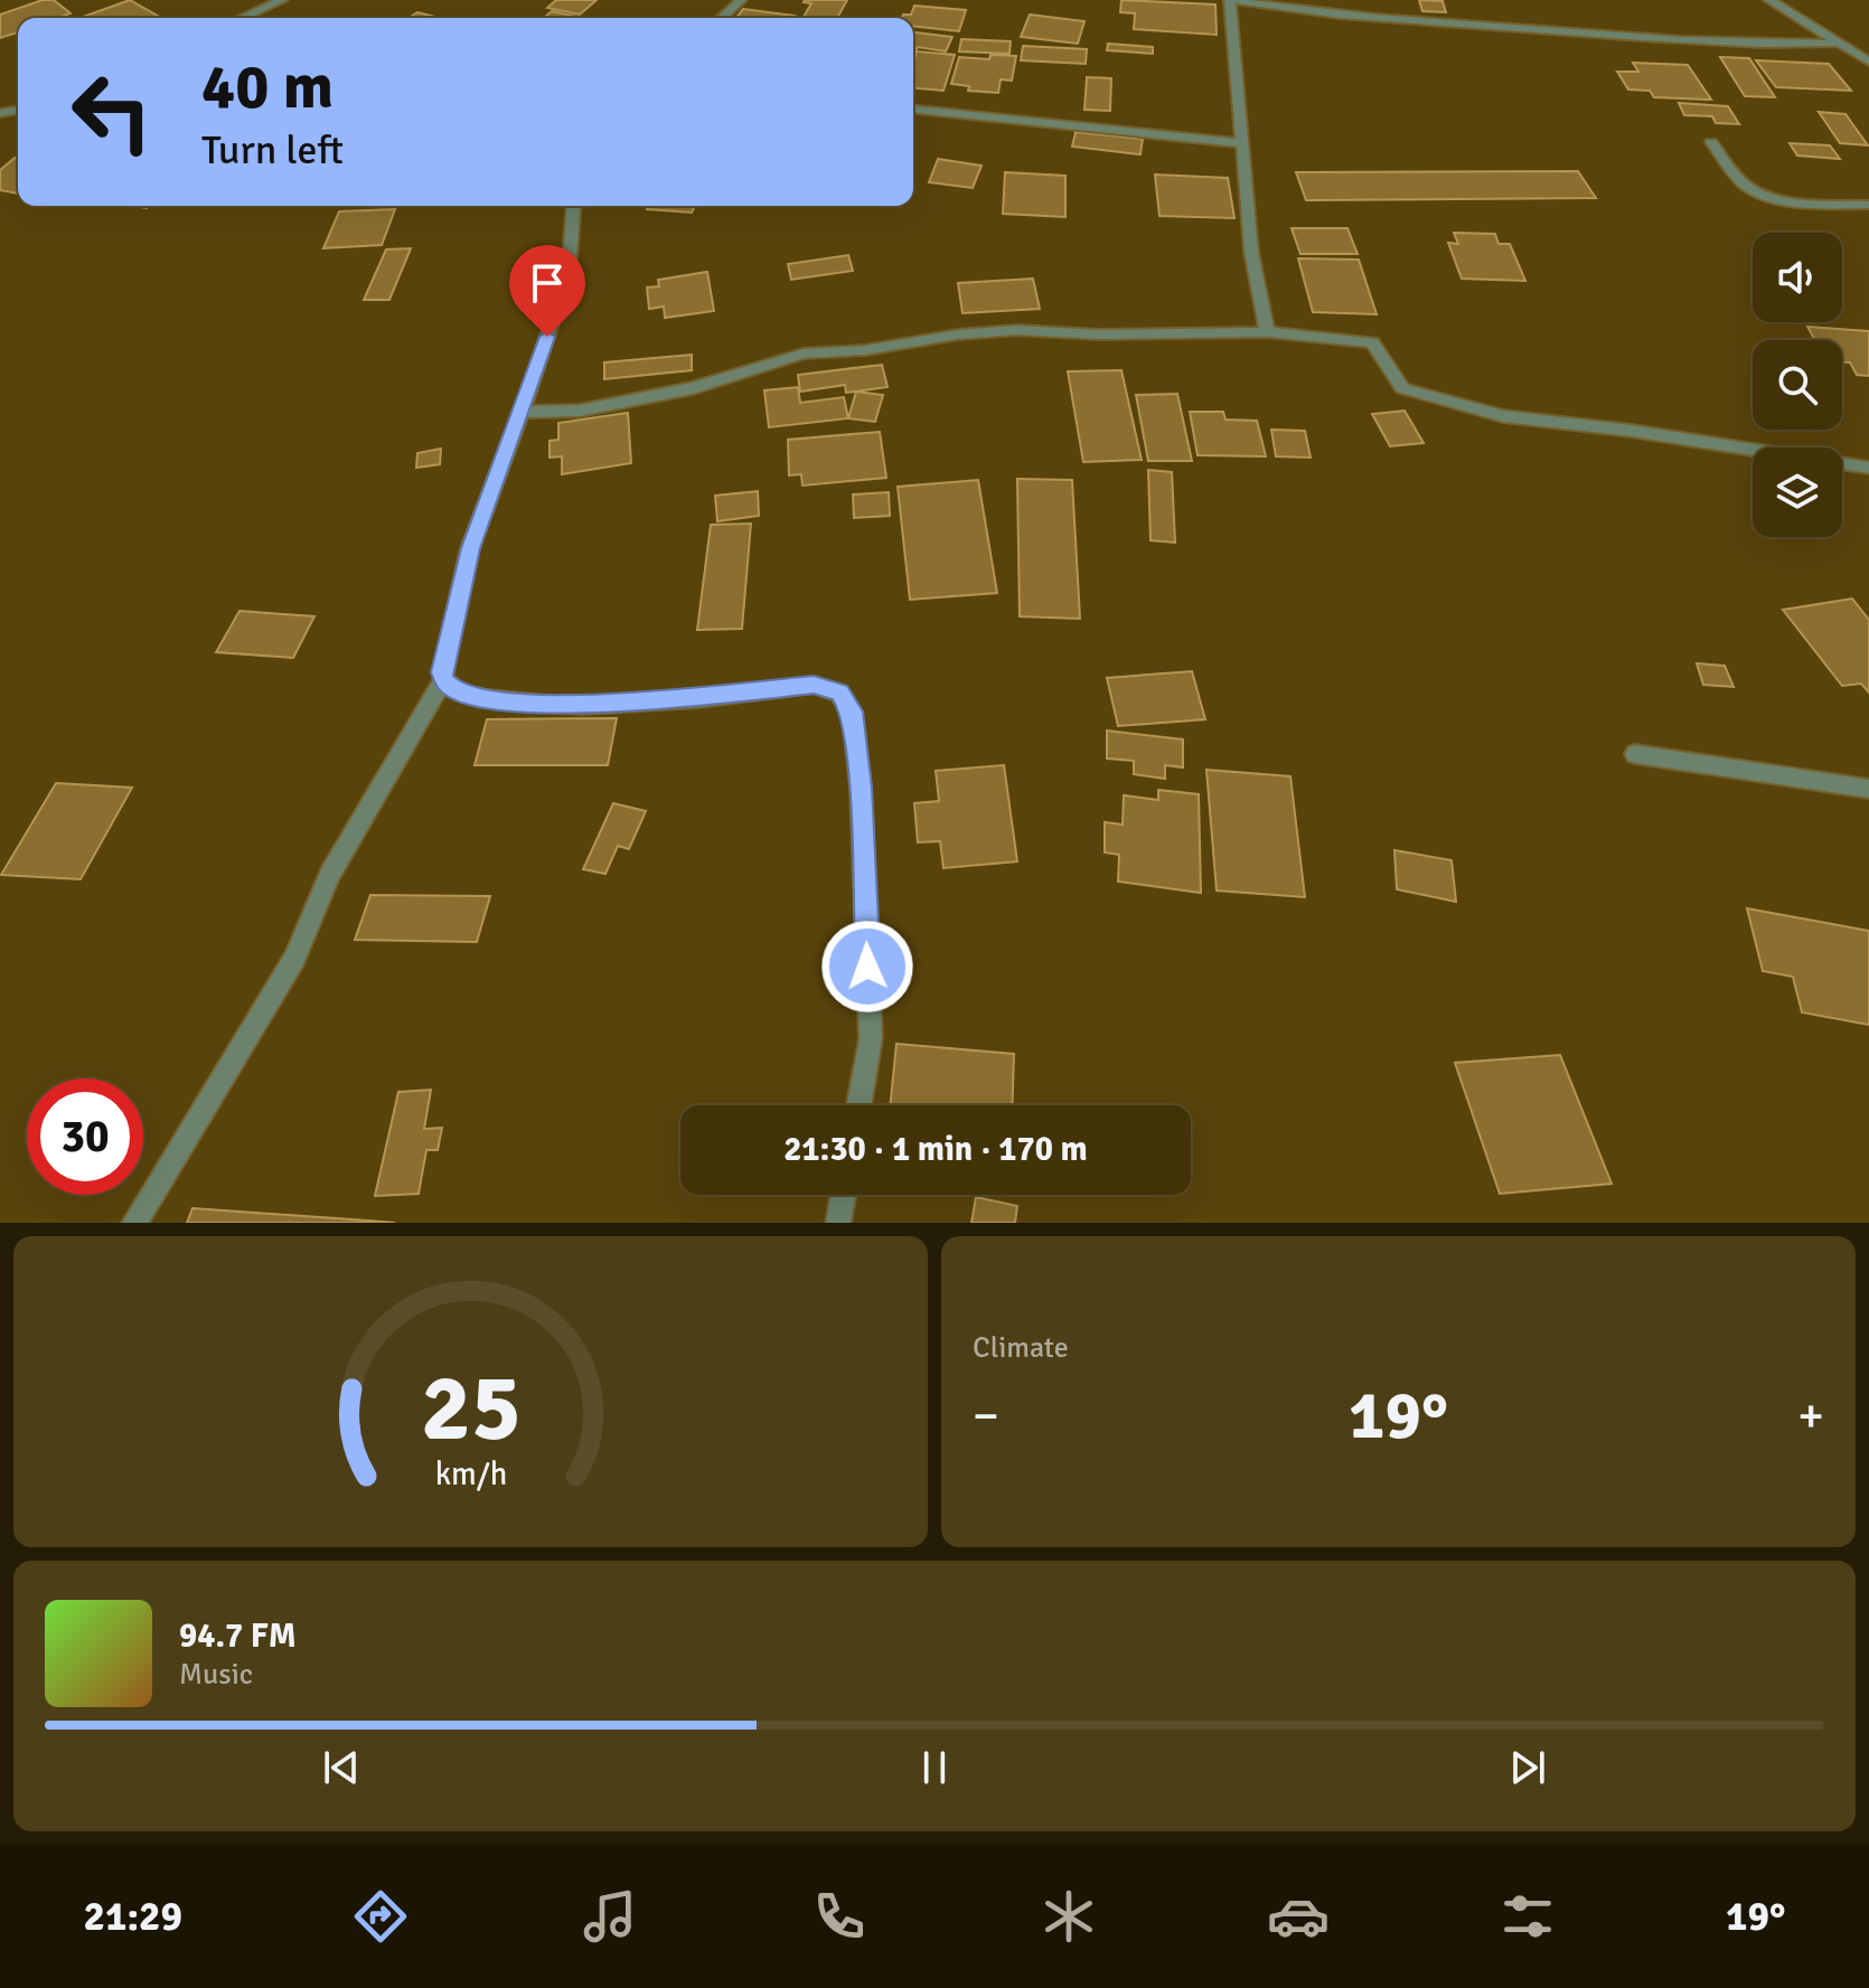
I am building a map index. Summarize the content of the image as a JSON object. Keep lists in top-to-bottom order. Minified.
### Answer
{"page":{"turn":["40 m","Turn left"],"limit":"30","trip":"21:30 · 1 min · 170 m","tile":"Climate","heat":["−","19°","+"],"song":["94.7 FM","Music"],"tabs":["21:29","19°"],"gauge":["25","km/h"]}}
